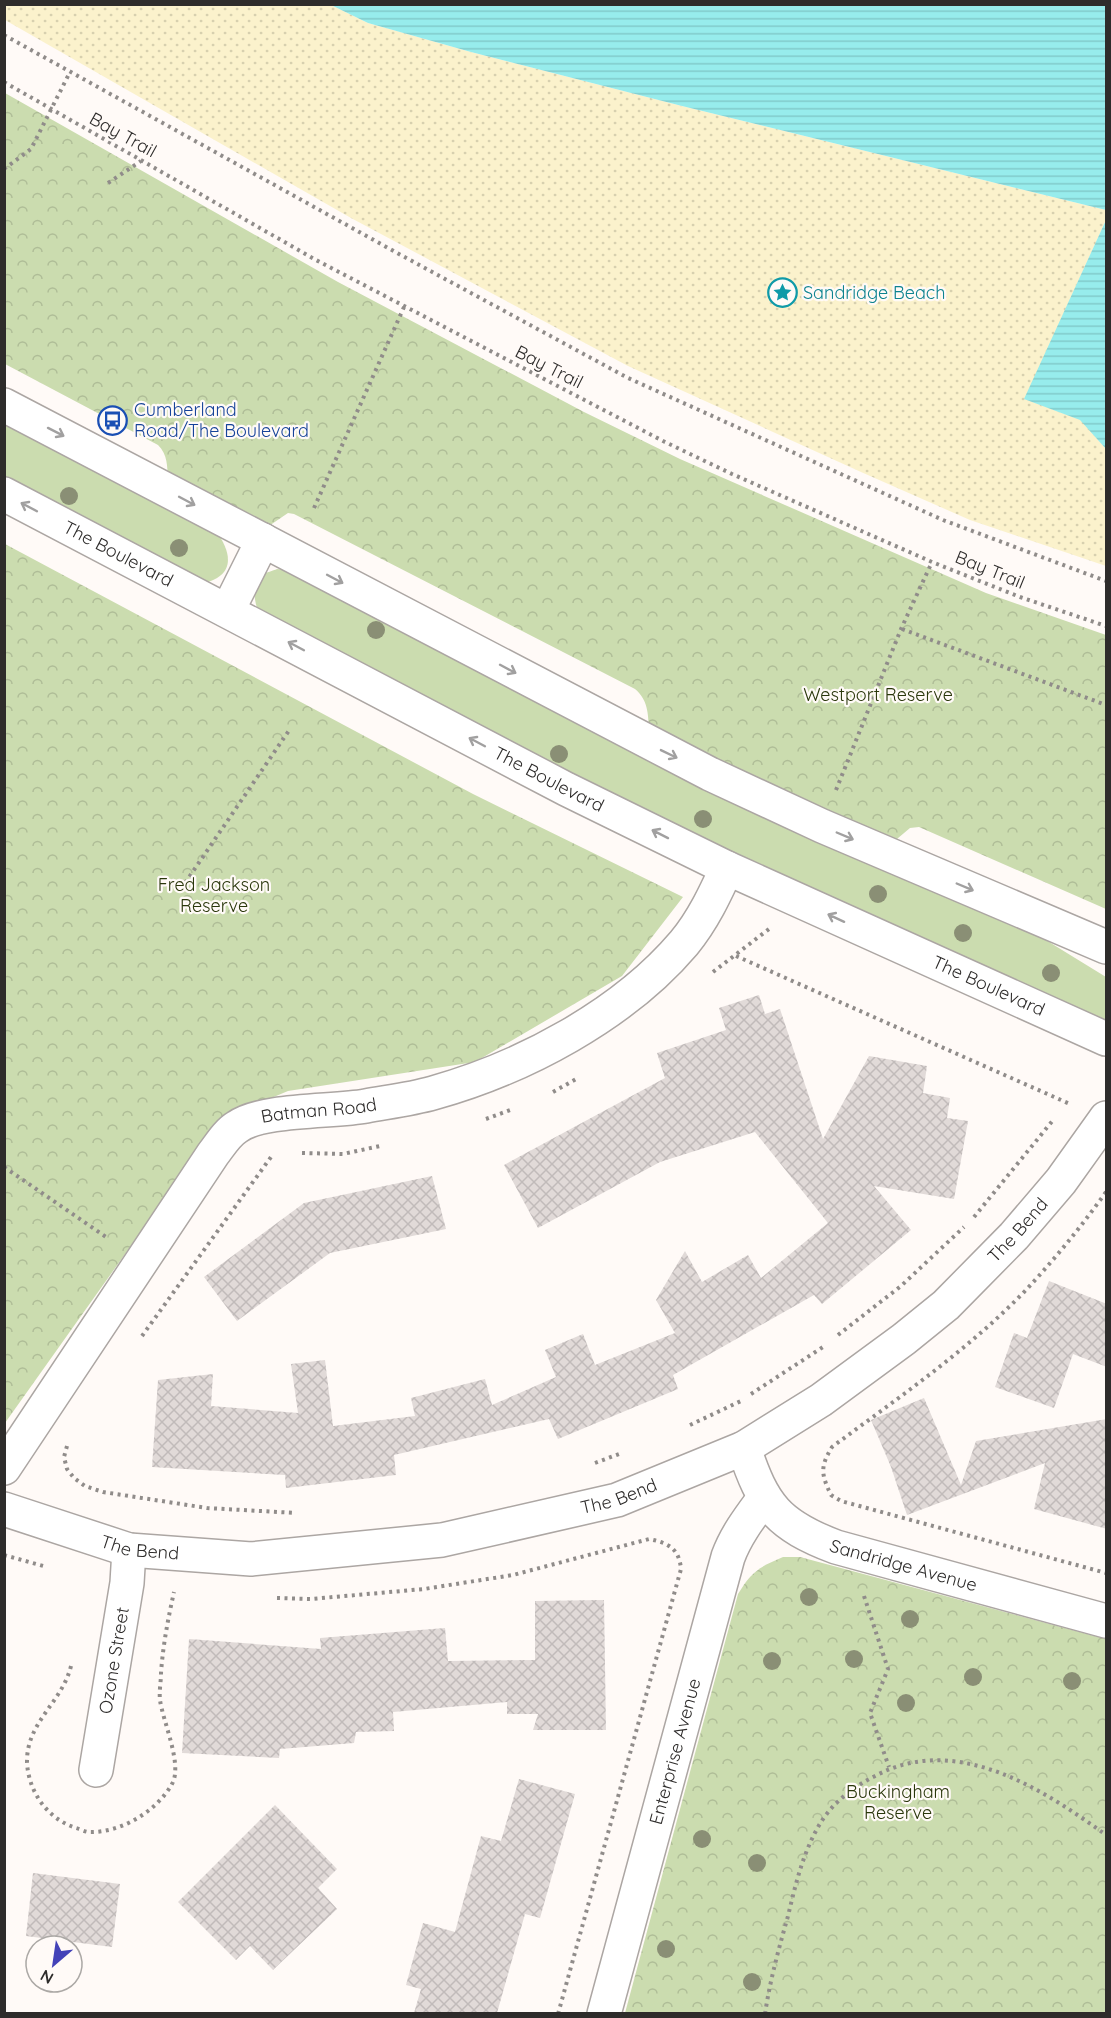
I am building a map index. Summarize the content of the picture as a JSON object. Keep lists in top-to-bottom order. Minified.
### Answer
{"streets":{"street":["The Boulevard","Batman Road","The Bend","Sandridge Avenue","Ozone Street","Enterprise Avenue"],"path":["Bay Trail"]},"crossings":[["The Boulevard","Batman Road"],["The Bend","Sandridge Avenue"],["The Bend","Ozone Street"],["Sandridge Avenue","Enterprise Avenue"]],"parks":["Westport Reserve","Fred Jackson Reserve","Buckingham Reserve"],"places":{"place":["Sandridge Beach"],"bus stop":["Cumberland Road/The Boulevard"]},"north":"bottom left"}
